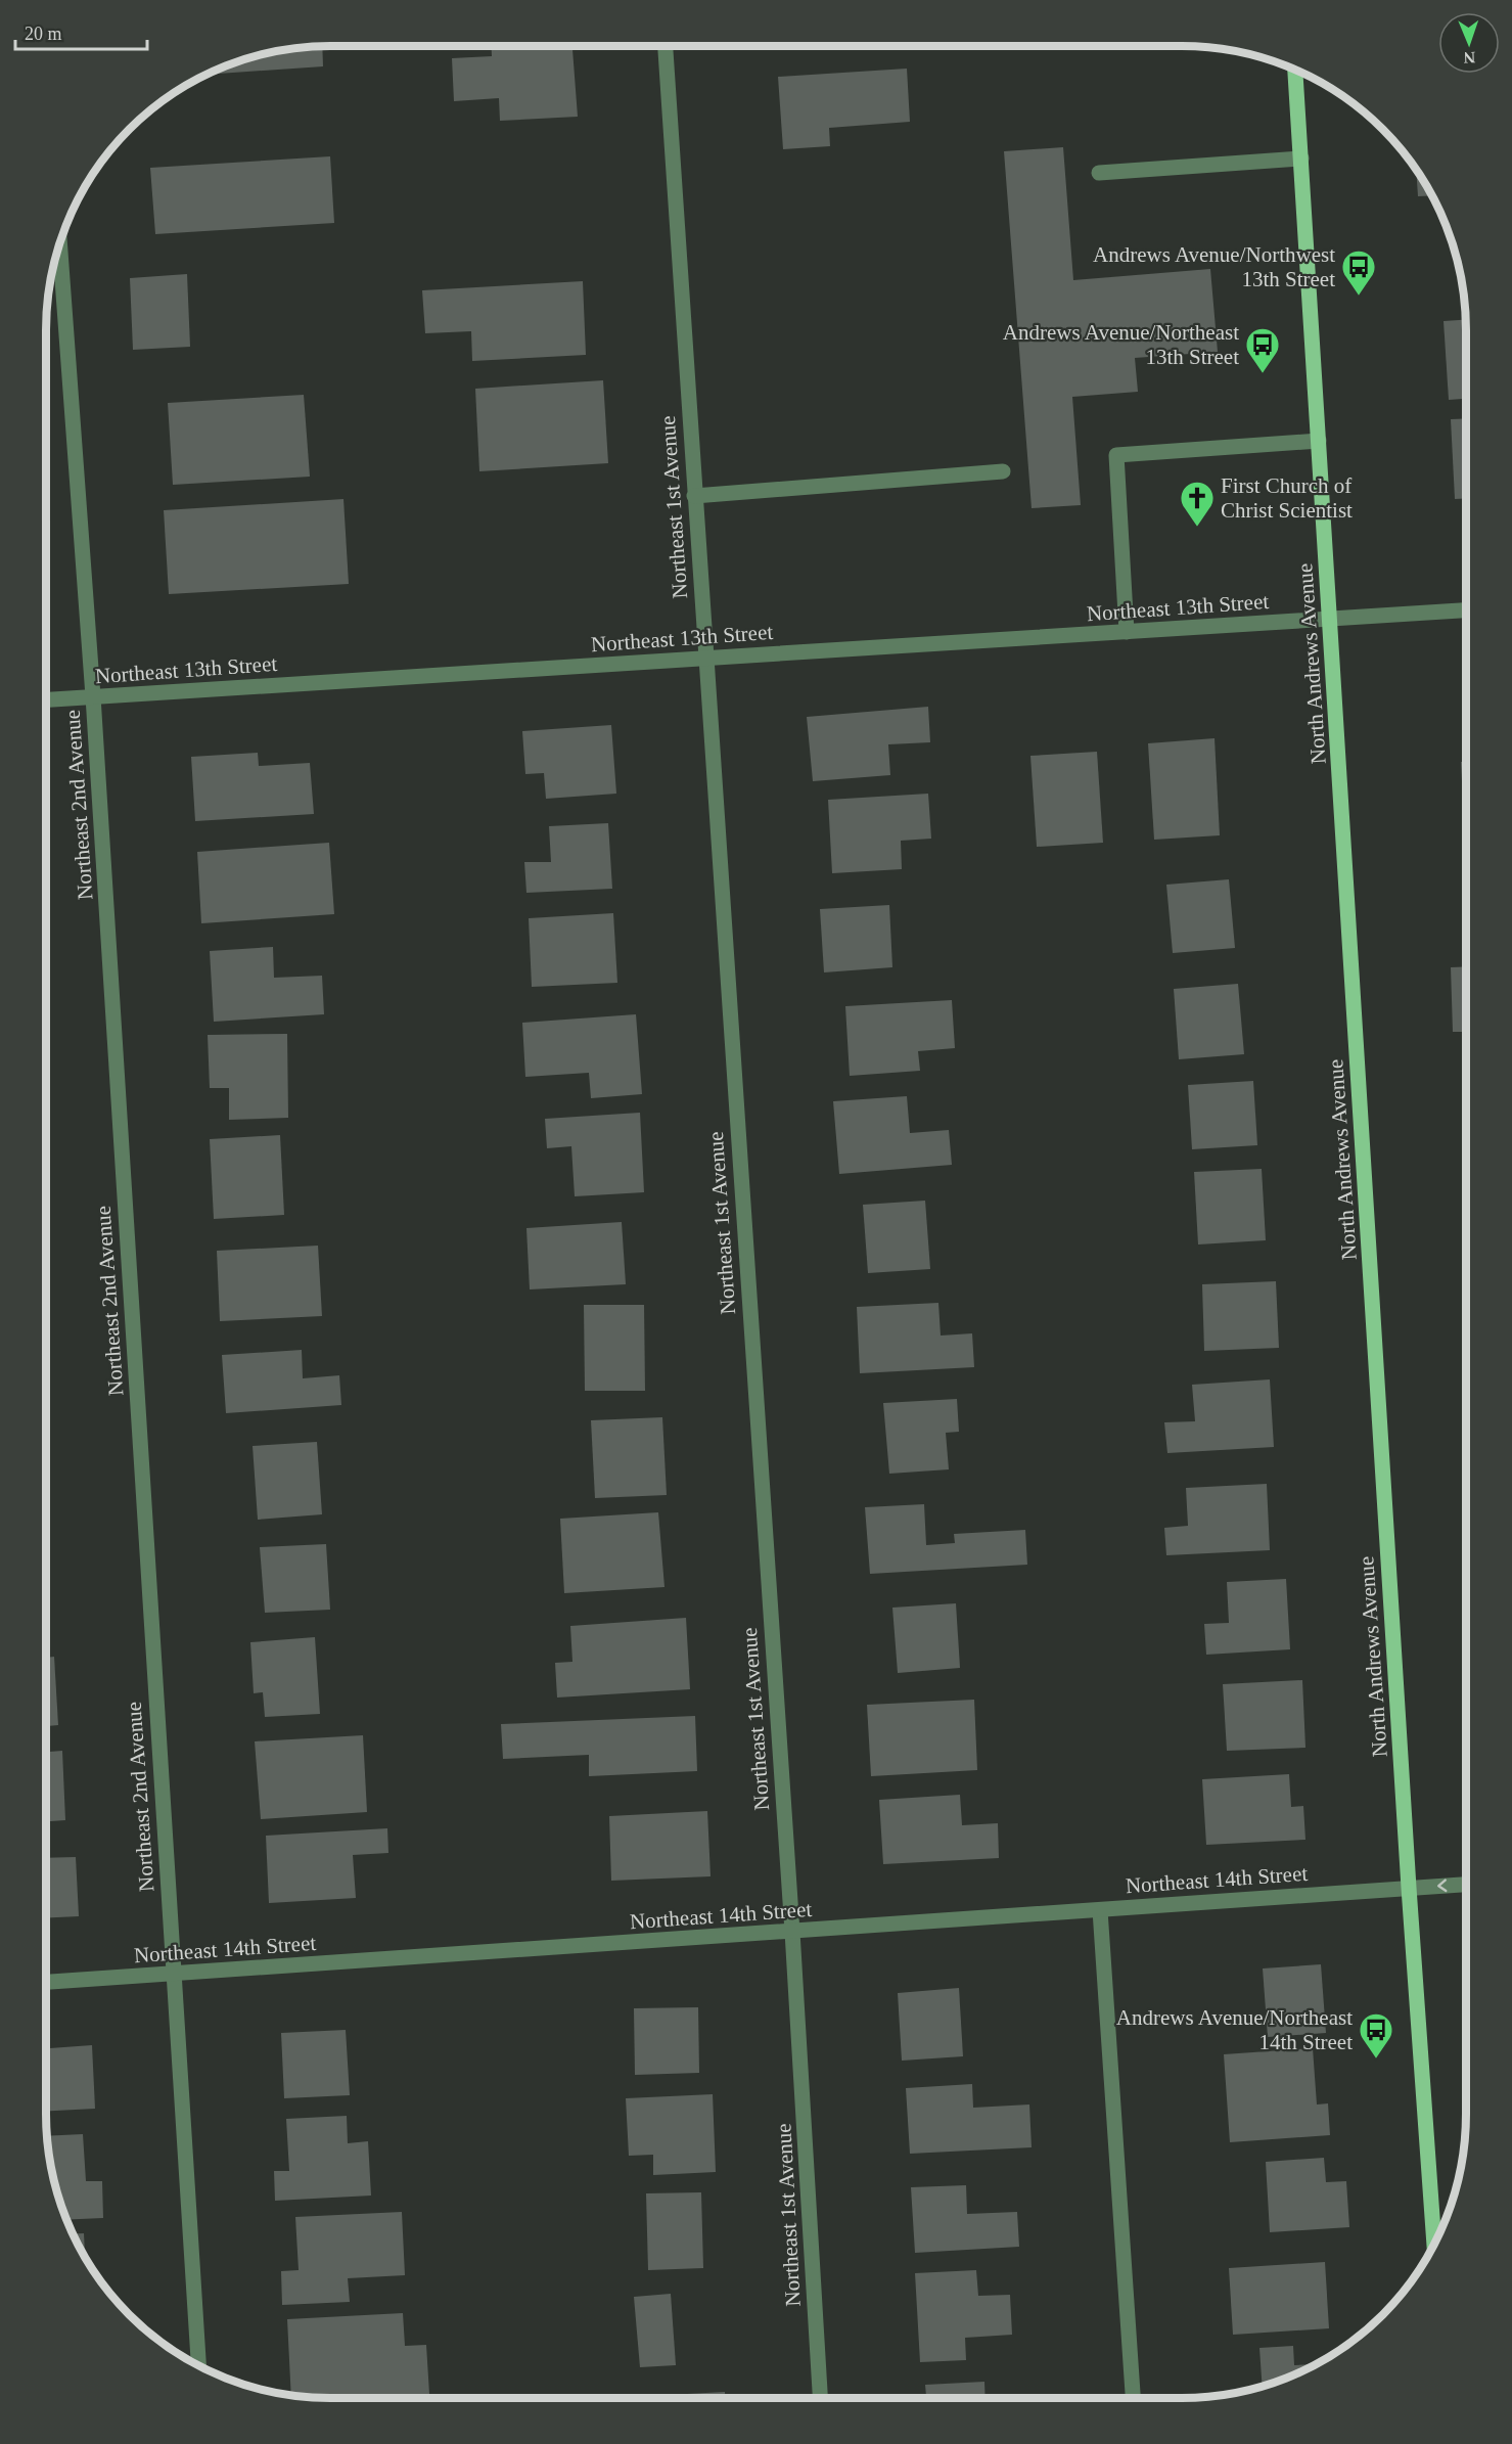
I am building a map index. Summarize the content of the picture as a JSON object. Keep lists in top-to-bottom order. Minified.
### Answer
{"streets":{"main road":["North Andrews Avenue"],"street":["Northeast 1st Avenue","Northeast 13th Street","Northeast 2nd Avenue","Northeast 14th Street"]},"crossings":[["Northeast 1st Avenue","Northeast 13th Street"],["Northeast 1st Avenue","Northeast 14th Street"],["Northeast 13th Street","North Andrews Avenue"],["Northeast 13th Street","Northeast 2nd Avenue"],["North Andrews Avenue","Northeast 14th Street"],["Northeast 2nd Avenue","Northeast 14th Street"]],"places":{"bus stop":["Andrews Avenue/Northwest 13th Street","Andrews Avenue/Northeast 13th Street","Andrews Avenue/Northeast 14th Street"],"church":["First Church of Christ Scientist"]},"scale_bar":"20 m","north":"bottom"}
